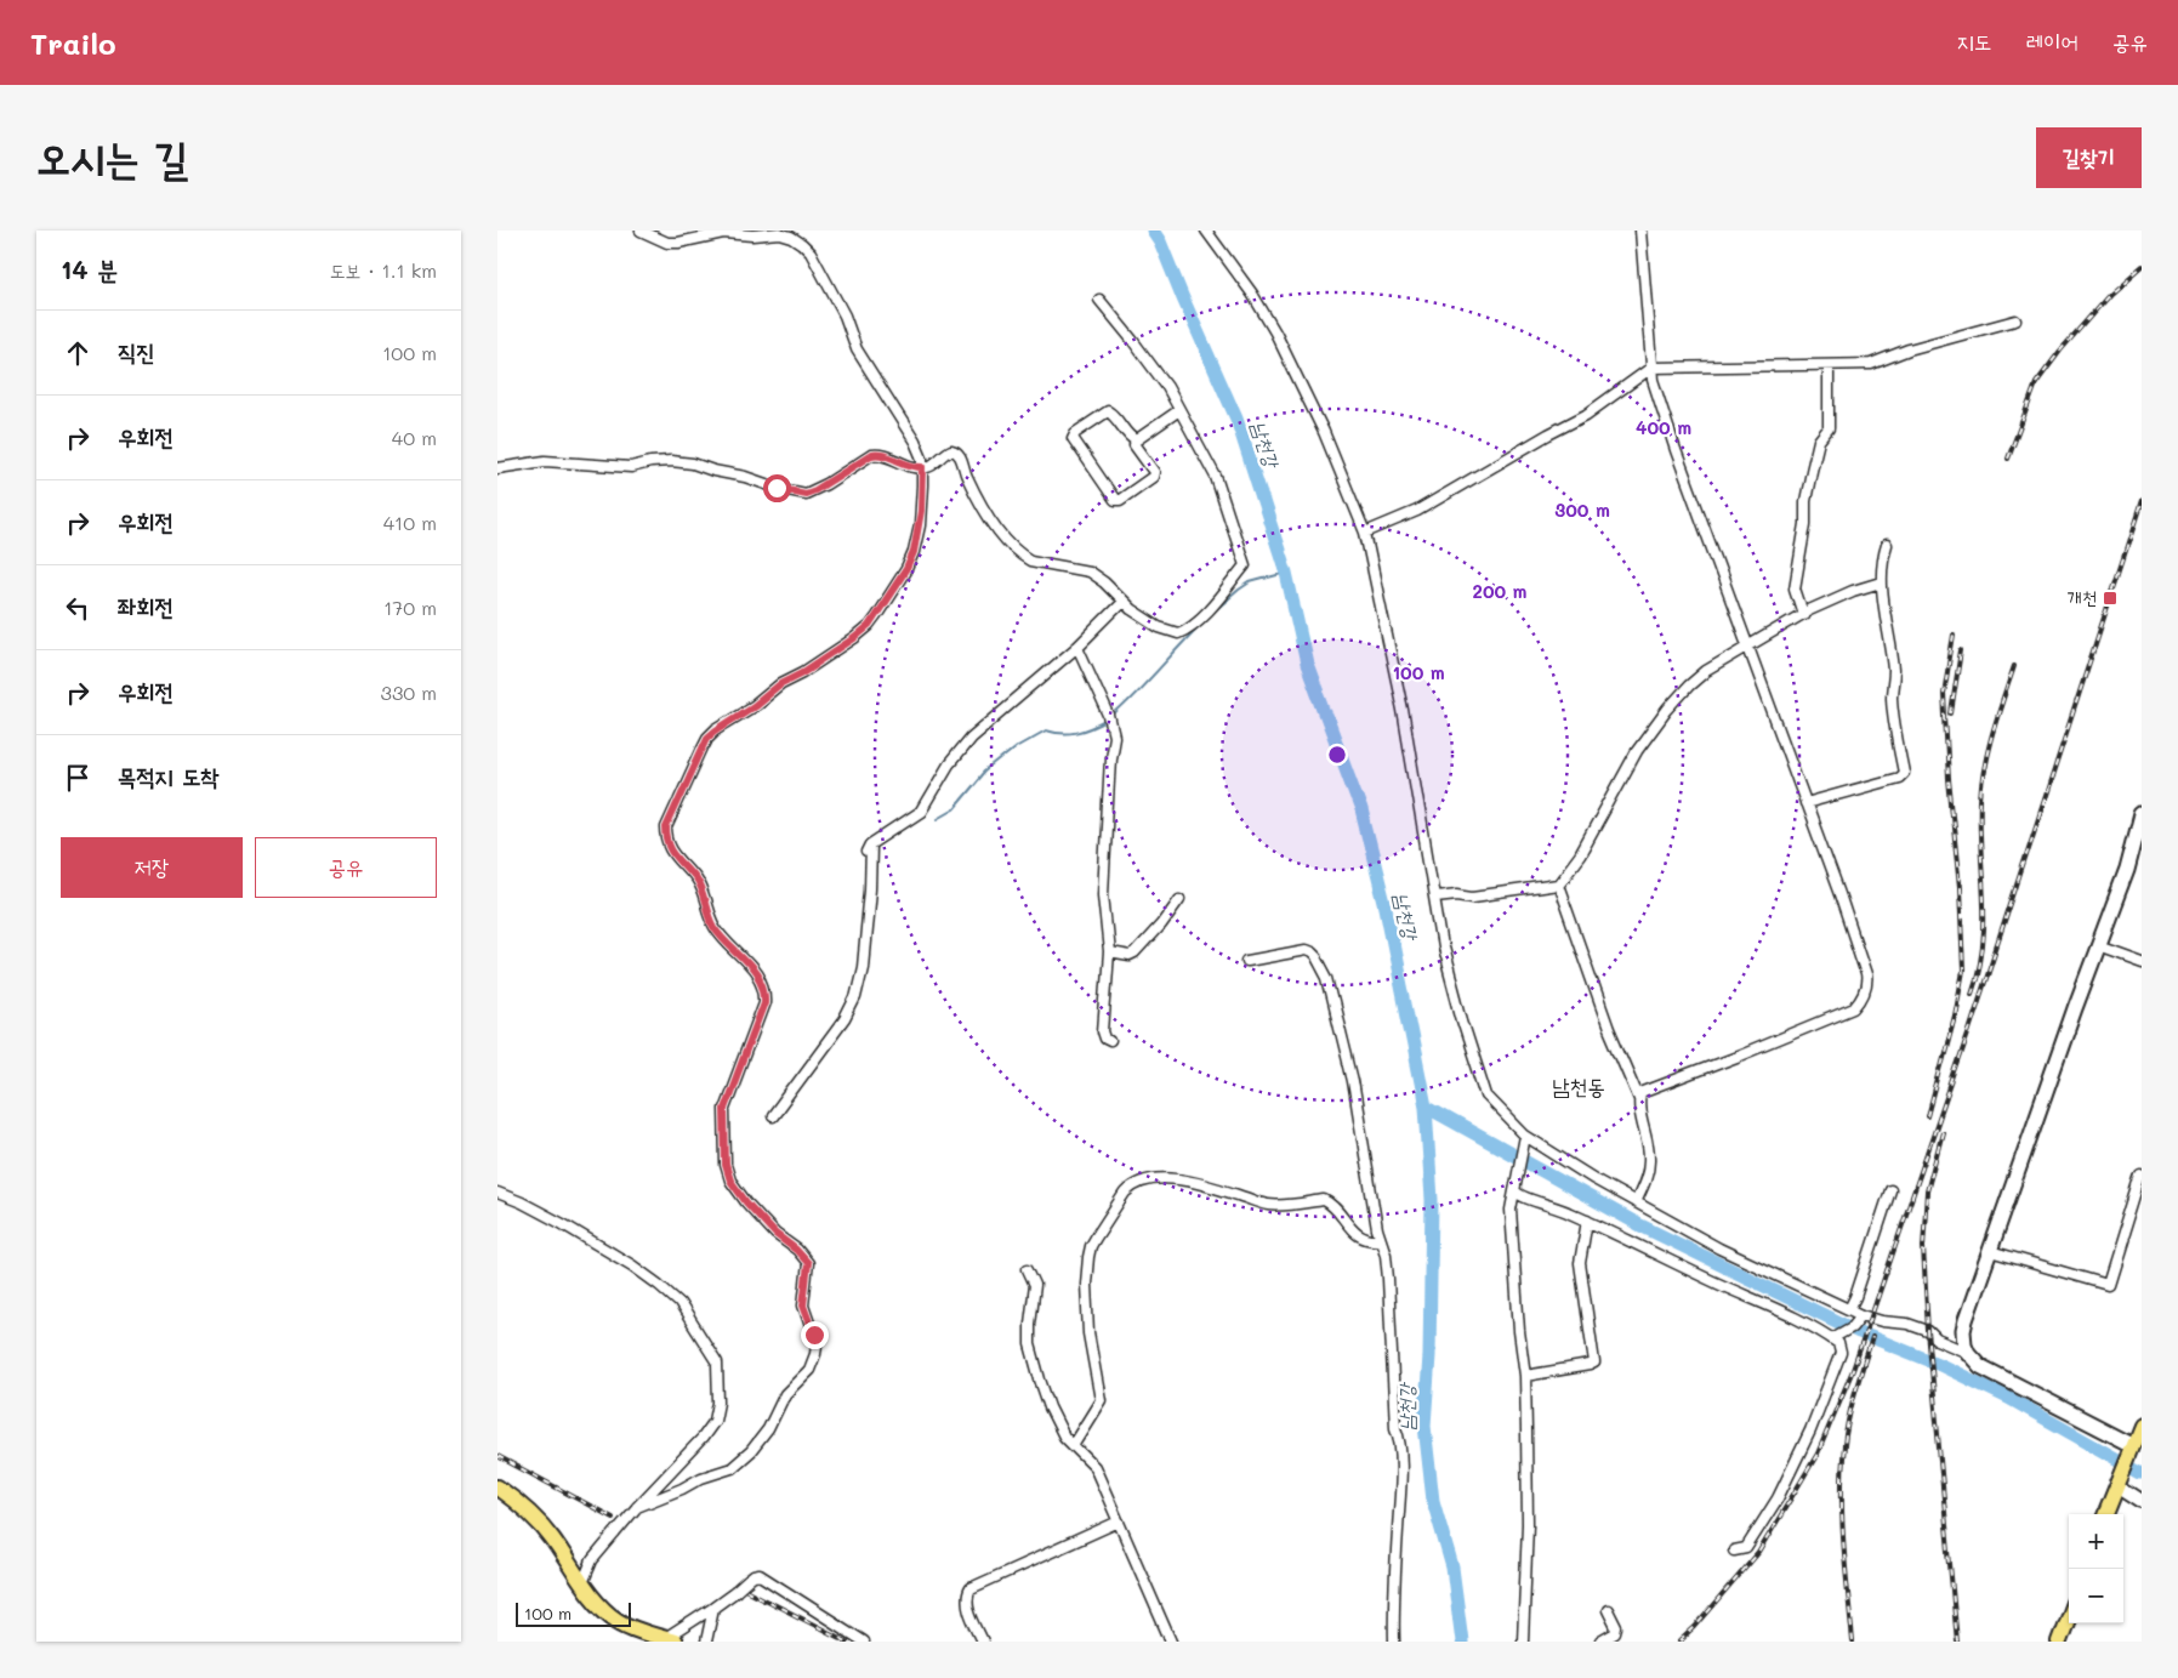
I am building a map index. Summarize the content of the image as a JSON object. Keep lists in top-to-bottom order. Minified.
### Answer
{"districts":["남천동"],"water":["남천강"],"places":{"transit":["개천"]},"scale_bar":"100 m","page":{"header":"Trailo","nav":["지도","레이어","공유"],"buttons":["길찾기",["저장","공유"]],"title":"오시는 길","heading":["14 분","도보 · 1.1 km"],"list":[["직진","100 m"],["우회전","40 m"],["우회전","410 m"],["좌회전","170 m"],["우회전","330 m"],"목적지 도착"],"map_buttons":["+","−"],"scale":"100 m"},"rings":["400 m","300 m","200 m","100 m"]}
